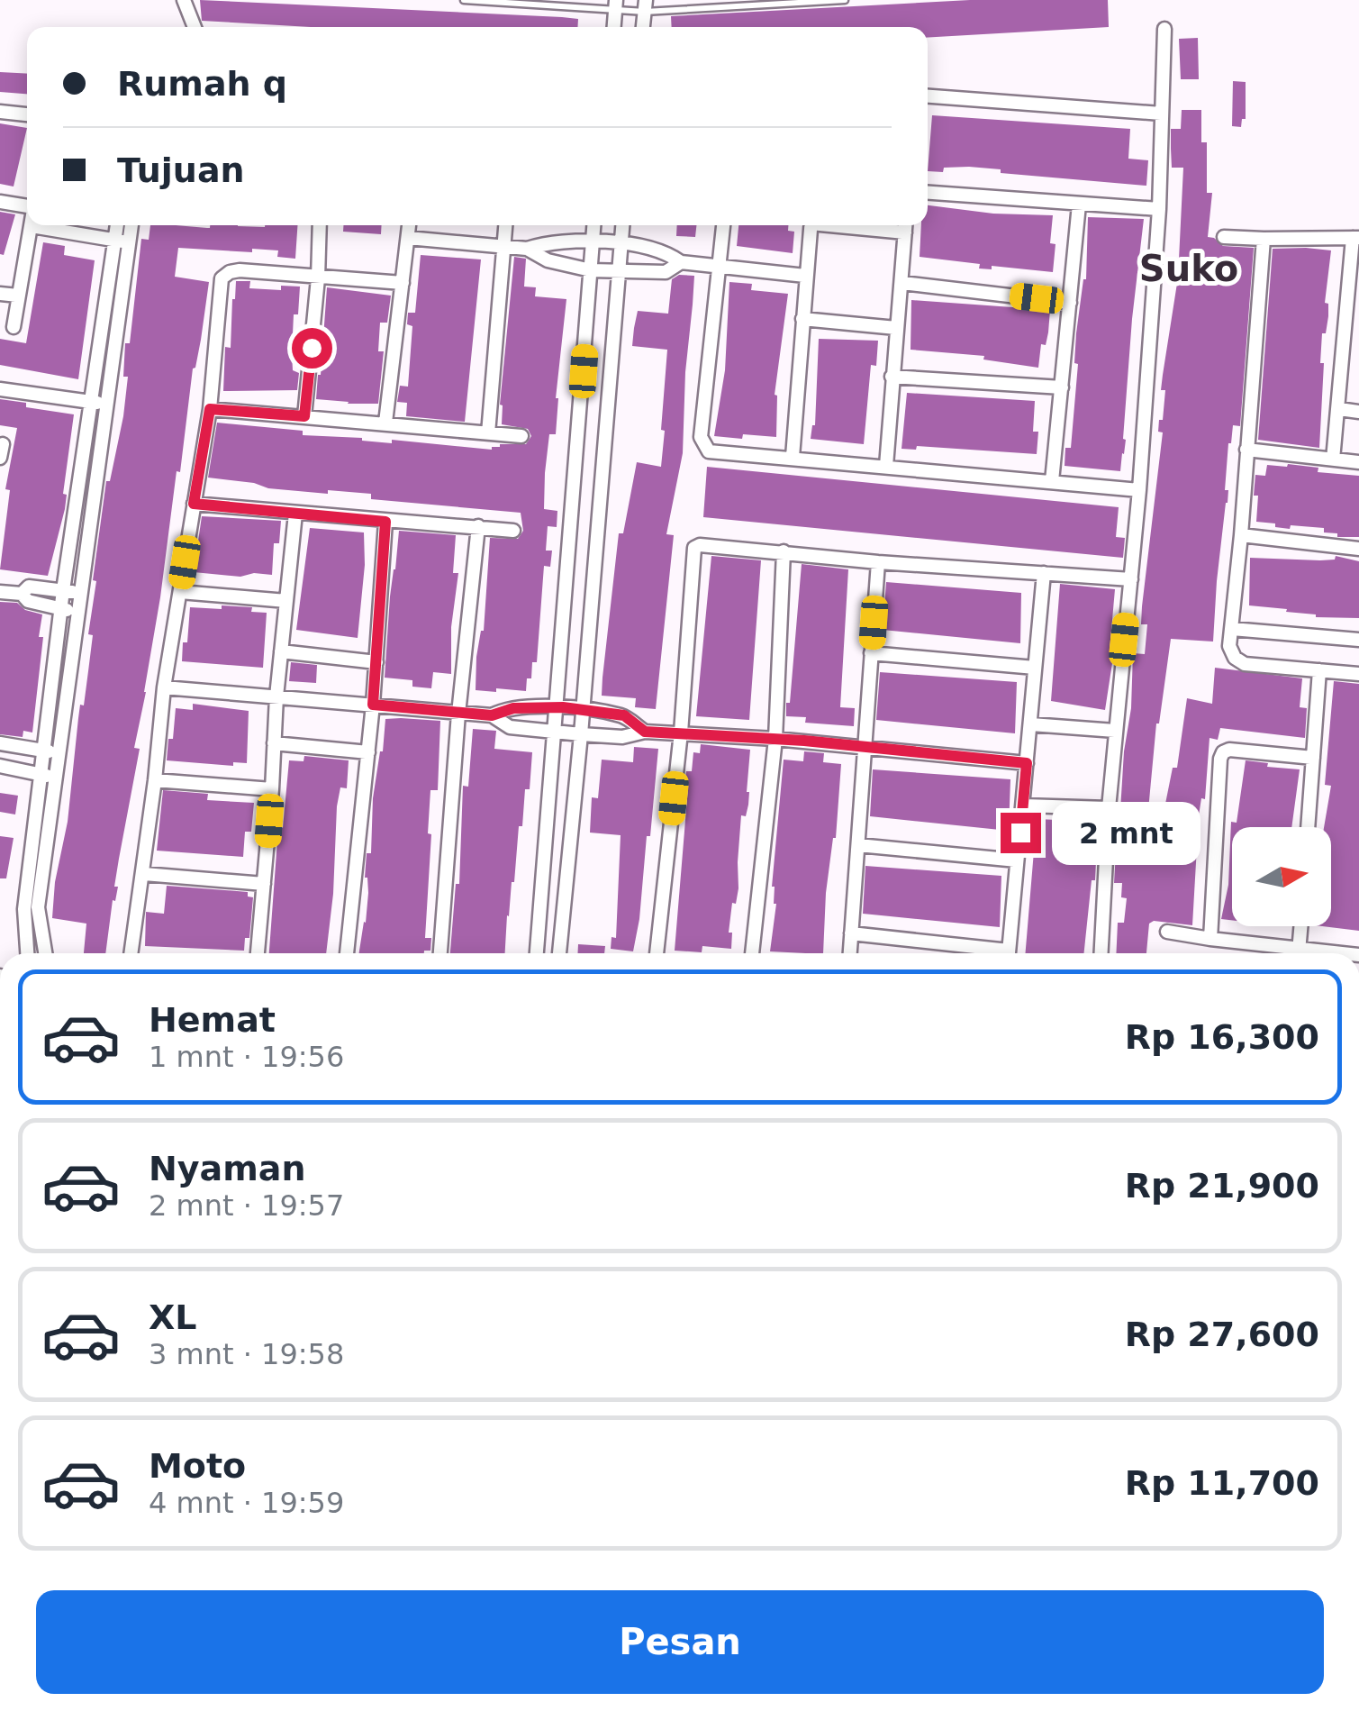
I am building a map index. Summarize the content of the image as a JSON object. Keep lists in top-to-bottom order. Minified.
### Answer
{"districts":["Suko"],"north":"right","page":{"banner":["Rumah q","Tujuan"],"bubble":"2 mnt","list":[{"name":"Hemat","note":"1 mnt · 19:56","value":"Rp 16,300"},{"name":"Nyaman","note":"2 mnt · 19:57","value":"Rp 21,900"},{"name":"XL","note":"3 mnt · 19:58","value":"Rp 27,600"},{"name":"Moto","note":"4 mnt · 19:59","value":"Rp 11,700"}],"buttons":"Pesan"}}
